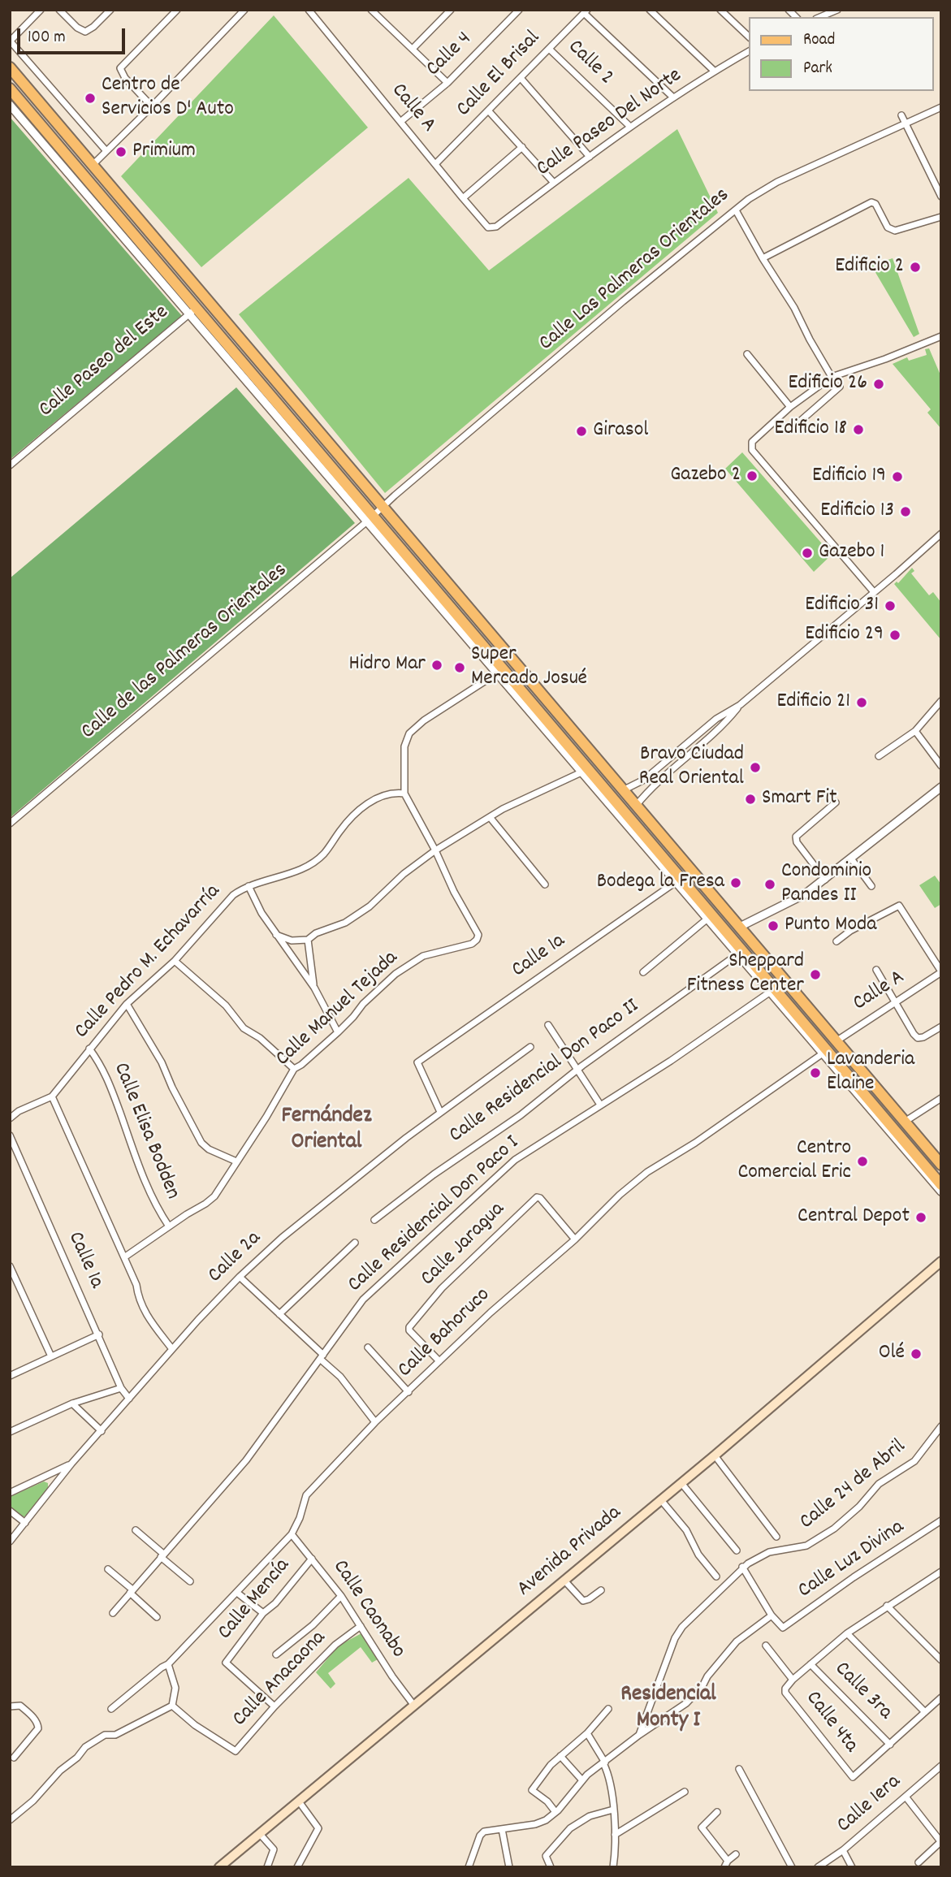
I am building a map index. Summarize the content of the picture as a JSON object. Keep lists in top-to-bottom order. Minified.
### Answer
{"streets":{"main road":["Avenida Privada"],"street":["Calle 4","Calle 2","Calle El Brisal","Calle A","Calle Paseo Del Norte","Calle Las Palmeras Orientales","Calle Paseo del Este","Calle de las Palmeras Orientales","Calle 1a","Calle Pedro M. Echavarría","Calle Manuel Tejada","Calle Residencial Don Paco II","Calle Elisa Bodden","Calle Residencial Don Paco I","Calle Jaragua","Calle 2a","Calle Bahoruco","Calle 24 de Abril","Calle Luz Divina","Calle Mencía","Calle Caonabo","Calle Anacaona","Calle 3ra","Calle 4ta","Calle 1era"]},"crossings":[["Calle 4","Calle A"],["Calle 2","Calle El Brisal"],["Calle 2","Calle Paseo Del Norte"],["Calle El Brisal","Calle A"],["Calle A","Calle Paseo Del Norte"],["Calle Las Palmeras Orientales","Calle de las Palmeras Orientales"],["Calle 1a","Calle 2a"],["Calle Pedro M. Echavarría","Calle Elisa Bodden"],["Calle Manuel Tejada","Calle Elisa Bodden"],["Calle Jaragua","Calle Bahoruco"],["Calle Bahoruco","Calle Caonabo"],["Avenida Privada","Calle Caonabo"],["Calle Mencía","Calle Caonabo"],["Calle Mencía","Calle Anacaona"],["Calle Caonabo","Calle Anacaona"],["Calle 3ra","Calle 4ta"]],"districts":["Fernández Oriental","Residencial Monty I"],"places":["Centro de Servicios D' Auto","Primium","Edificio 2","Edificio 26","Edificio 18","Girasol","Gazebo 2","Edificio 19","Edificio 13","Gazebo 1","Edificio 31","Edificio 29","Hidro Mar","Super Mercado Josué","Edificio 21","Bravo Ciudad Real Oriental","Smart Fit","Bodega la Fresa","Condominio Pandes II","Punto Moda","Sheppard Fitness Center","Lavanderia Elaine","Centro Comercial Eric","Central Depot","Olé"],"legend":["Road","Park"],"scale_bar":"100 m"}
